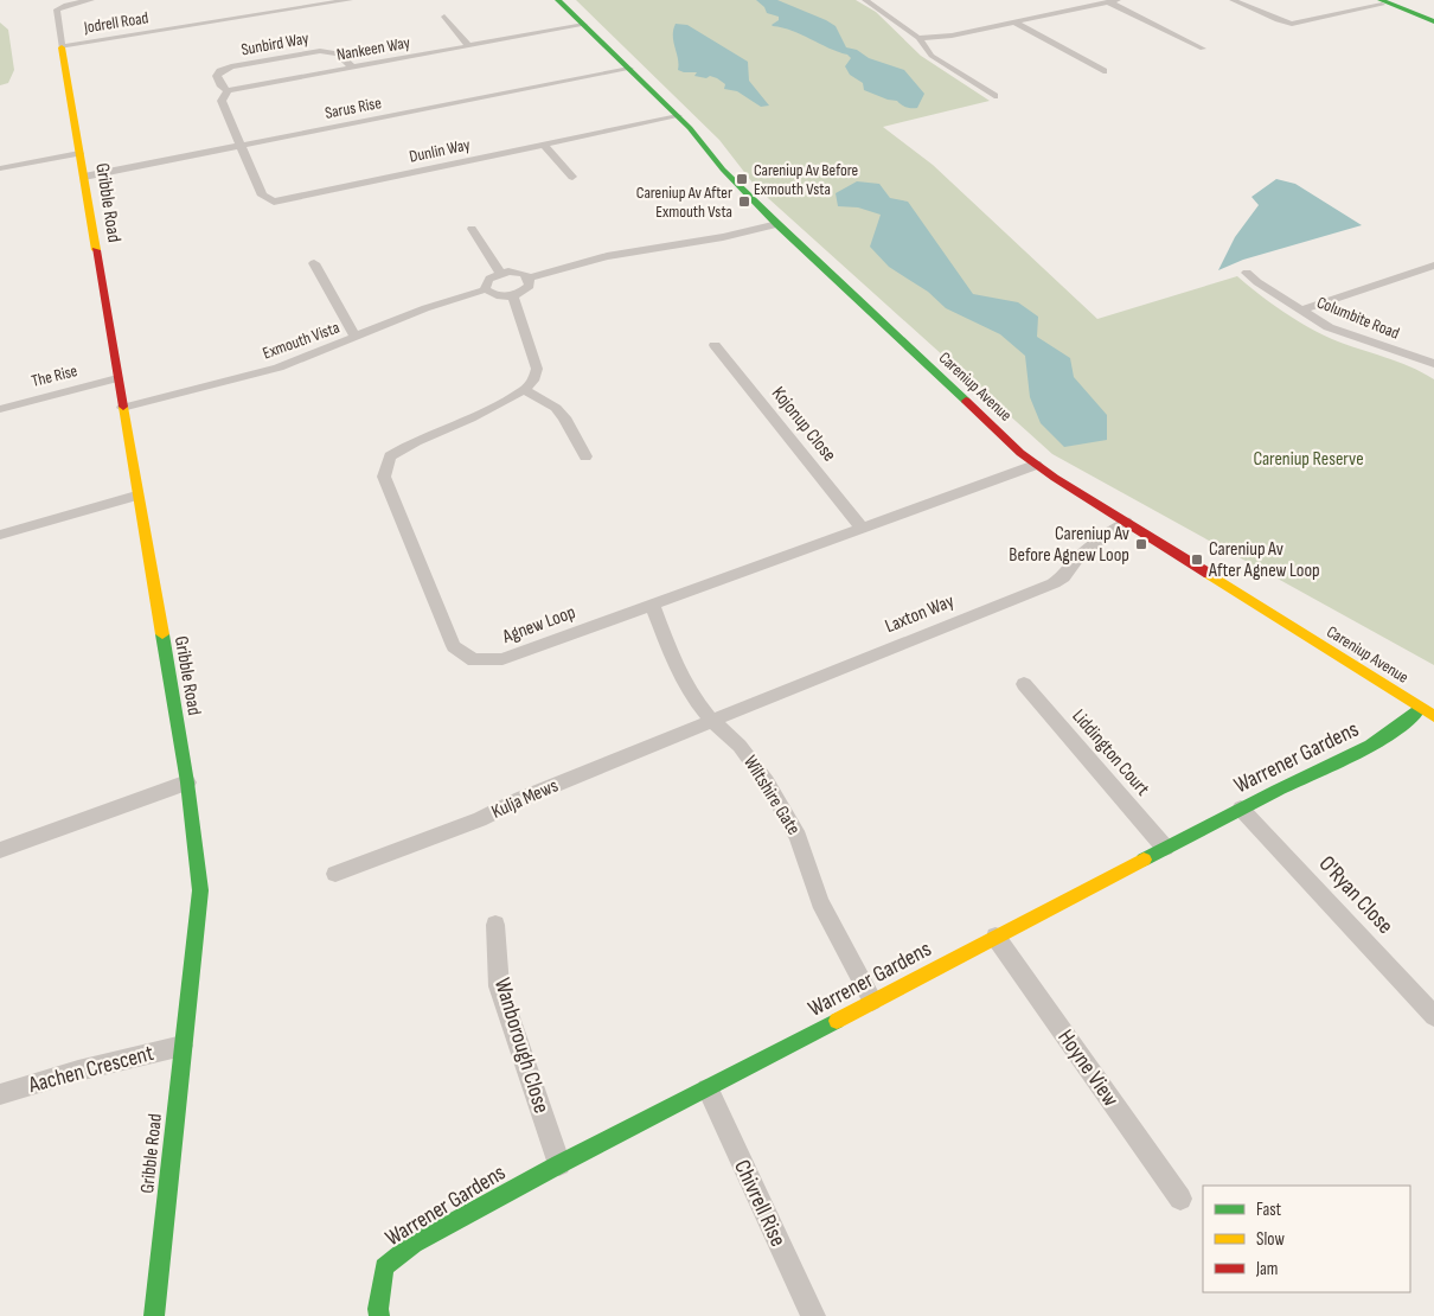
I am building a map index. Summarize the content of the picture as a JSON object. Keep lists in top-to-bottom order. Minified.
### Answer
{"streets":{"street":["Jodrell Road","Sunbird Way","Nankeen Way","Sarus Rise","Dunlin Way","Gribble Road","Columbite Road","Exmouth Vista","The Rise","Careniup Avenue","Kojonup Close","Laxton Way","Agnew Loop","Liddington Court","Warrener Gardens","Wiltshire Gate","Kulja Mews","O'Ryan Close","Wanborough Close","Hoyne View","Aachen Crescent","Chivrell Rise"]},"crossings":[["Jodrell Road","Gribble Road"],["Sunbird Way","Nankeen Way"],["Nankeen Way","Careniup Avenue"],["Sarus Rise","Dunlin Way"],["Sarus Rise","Gribble Road"],["Sarus Rise","Careniup Avenue"],["Dunlin Way","Careniup Avenue"],["Gribble Road","Exmouth Vista"],["Gribble Road","The Rise"],["Gribble Road","Aachen Crescent"],["Careniup Avenue","Laxton Way"],["Careniup Avenue","Agnew Loop"],["Careniup Avenue","Warrener Gardens"],["Kojonup Close","Agnew Loop"],["Laxton Way","Wiltshire Gate"],["Laxton Way","Kulja Mews"],["Agnew Loop","Wiltshire Gate"],["Liddington Court","Warrener Gardens"],["Warrener Gardens","Wiltshire Gate"],["Warrener Gardens","O'Ryan Close"],["Warrener Gardens","Wanborough Close"],["Warrener Gardens","Hoyne View"],["Warrener Gardens","Chivrell Rise"],["Wiltshire Gate","Kulja Mews"]],"parks":["Careniup Reserve"],"places":{"transit":["Careniup Av Before Exmouth Vsta","Careniup Av After Exmouth Vsta","Careniup Av Before Agnew Loop","Careniup Av After Agnew Loop"]},"legend":["Fast","Slow","Jam"]}
